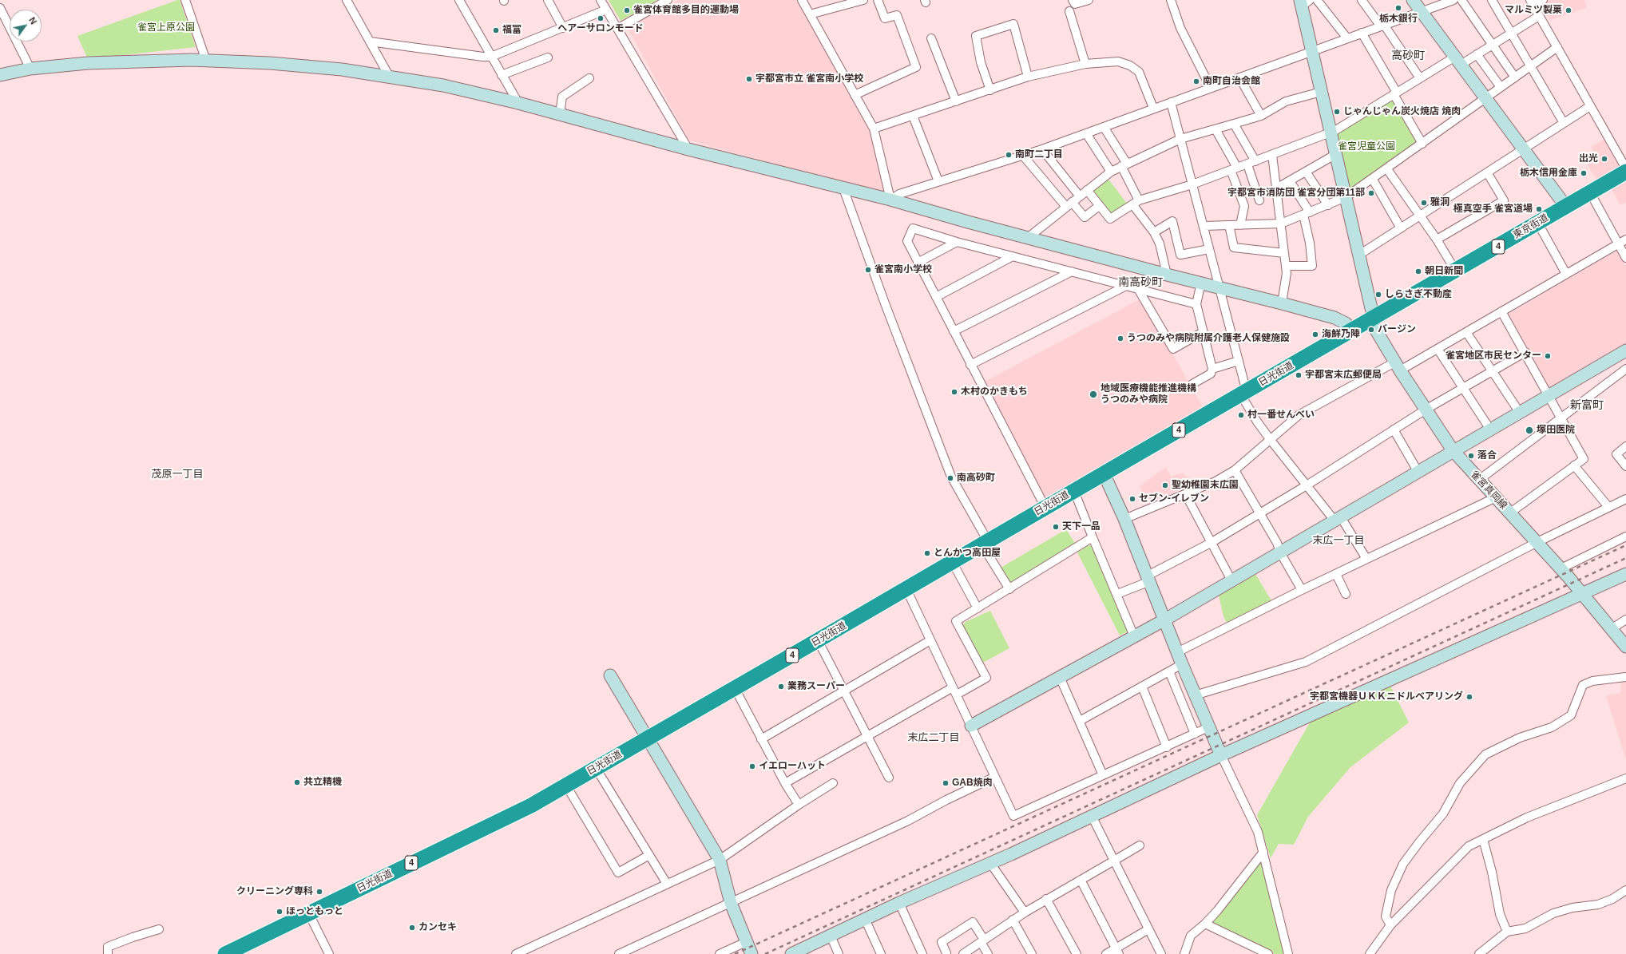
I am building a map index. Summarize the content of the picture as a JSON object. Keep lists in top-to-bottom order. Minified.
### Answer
{"streets":{"highway":["東京街道","4","日光街道"],"street":["雀宮真岡線"]},"crossings":[["東京街道","日光街道"],["東京街道","雀宮真岡線"],["日光街道","雀宮真岡線"]],"districts":["高砂町","南高砂町","新富町","茂原一丁目","末広一丁目","末広二丁目"],"parks":["雀宮上原公園","雀宮児童公園"],"places":["栃木銀行","雀宮体育館多目的運動場","マルミツ製菓","ヘアーサロンモード","福富","宇都宮市立 雀宮南小学校","南町自治会館","じゃんじゃん炭火焼店 焼肉","南町二丁目","出光","栃木信用金庫","宇都宮市消防団 雀宮分団第11部","雅洞","極真空手 雀宮道場","雀宮南小学校","朝日新聞","しらさぎ不動産","バージン","海鮮乃陣","うつのみや病院附属介護老人保健施設","雀宮地区市民センター","宇都宮末広郵便局","木村のかきもち","地域医療機能推進機構 うつのみや病院","村一番せんべい","塚田医院","落合","南高砂町","聖幼稚園末広園","セブン-イレブン","天下一品","とんかつ高田屋","業務スーパー","宇都宮機器ＵＫＫニドルベアリング","イエローハット","共立精機","GAB焼肉","クリーニング専科","ほっともっと","カンセキ"],"north":"top right"}
